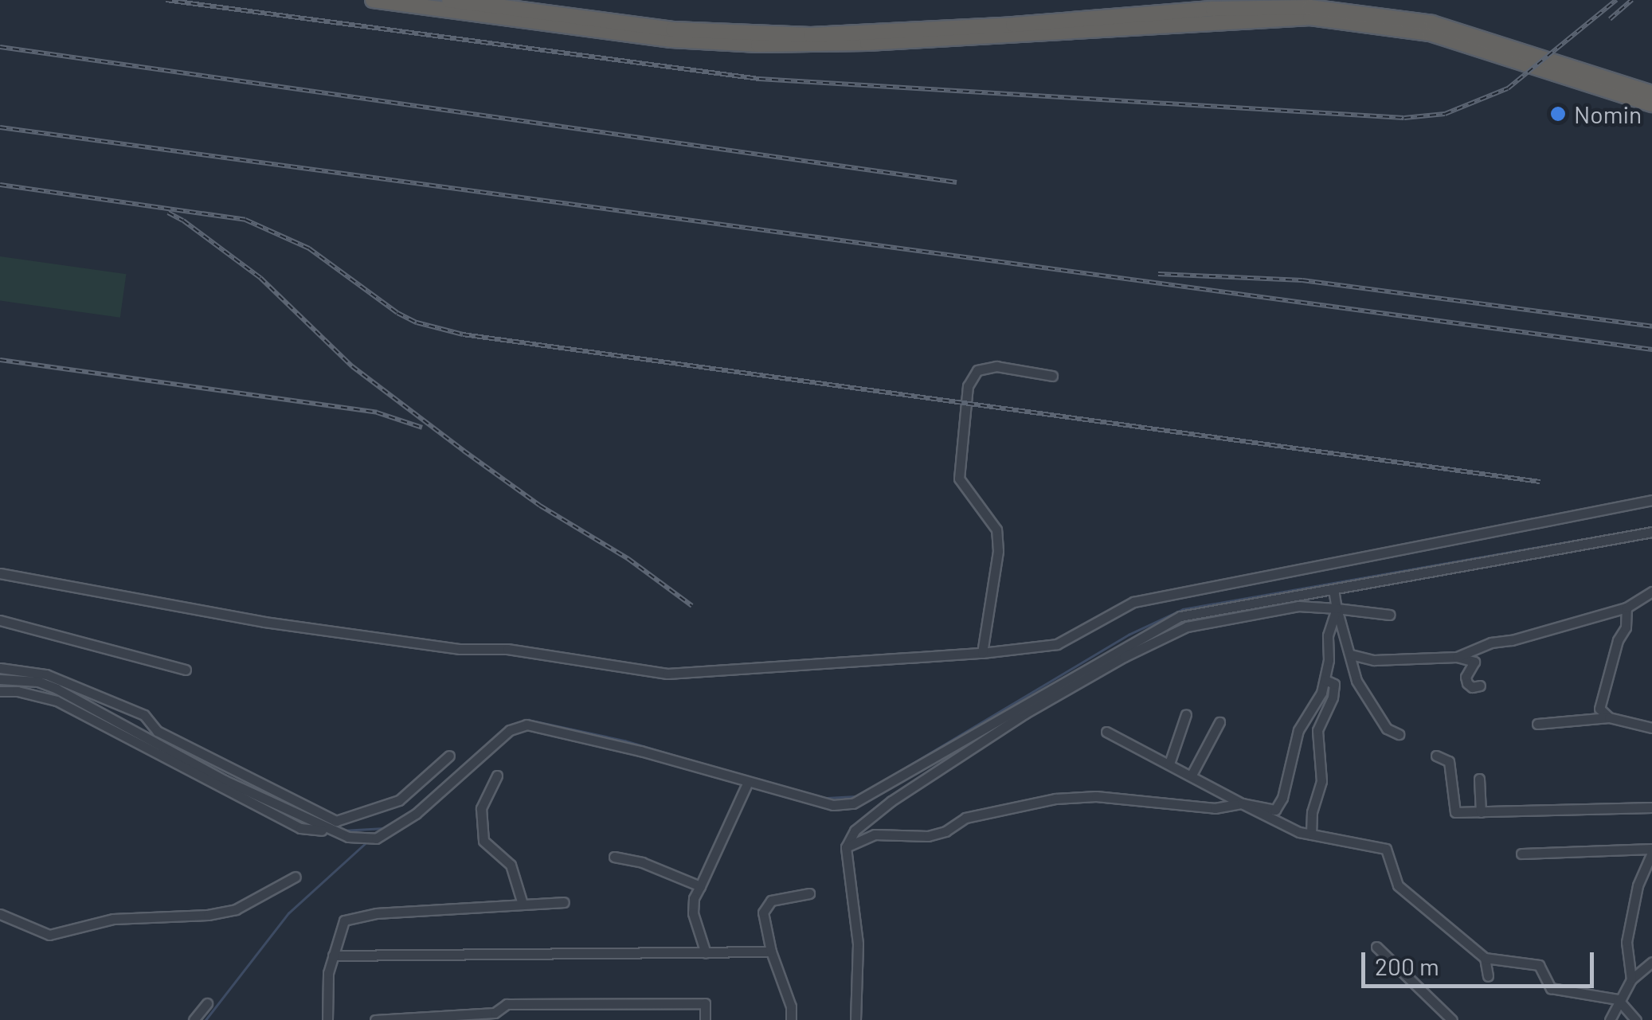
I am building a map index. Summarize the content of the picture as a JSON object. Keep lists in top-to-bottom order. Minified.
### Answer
{"places":["Nomin"],"scale_bar":"200 m"}
